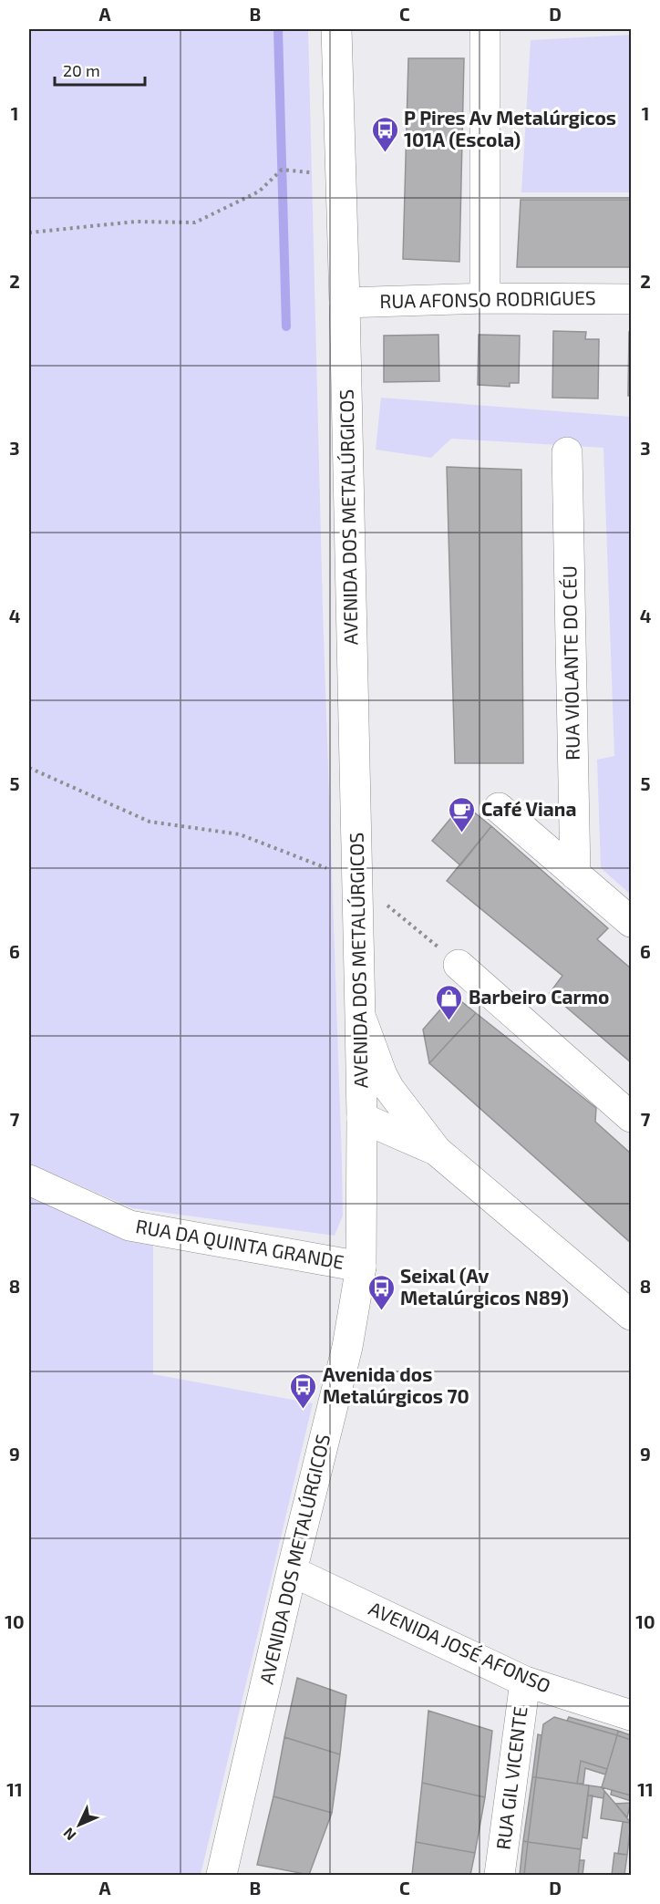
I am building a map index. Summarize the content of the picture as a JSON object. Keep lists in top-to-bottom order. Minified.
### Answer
{"streets":{"street":["RUA AFONSO RODRIGUES","AVENIDA DOS METALÚRGICOS","RUA VIOLANTE DO CÉU","RUA DA QUINTA GRANDE","AVENIDA JOSÉ AFONSO","RUA GIL VICENTE"]},"crossings":[["RUA AFONSO RODRIGUES","AVENIDA DOS METALÚRGICOS"],["AVENIDA DOS METALÚRGICOS","RUA DA QUINTA GRANDE"],["AVENIDA DOS METALÚRGICOS","AVENIDA JOSÉ AFONSO"],["AVENIDA JOSÉ AFONSO","RUA GIL VICENTE"]],"places":{"bus stop":["P Pires Av Metalúrgicos 101A (Escola)","Seixal (Av Metalúrgicos N89)","Avenida dos Metalúrgicos 70"],"cafe":["Café Viana"],"shop":["Barbeiro Carmo"]},"scale_bar":"20 m","north":"bottom left","grid":{"columns":["A","B","C","D"],"rows":["1","2","3","4","5","6","7","8","9","10","11"]}}
